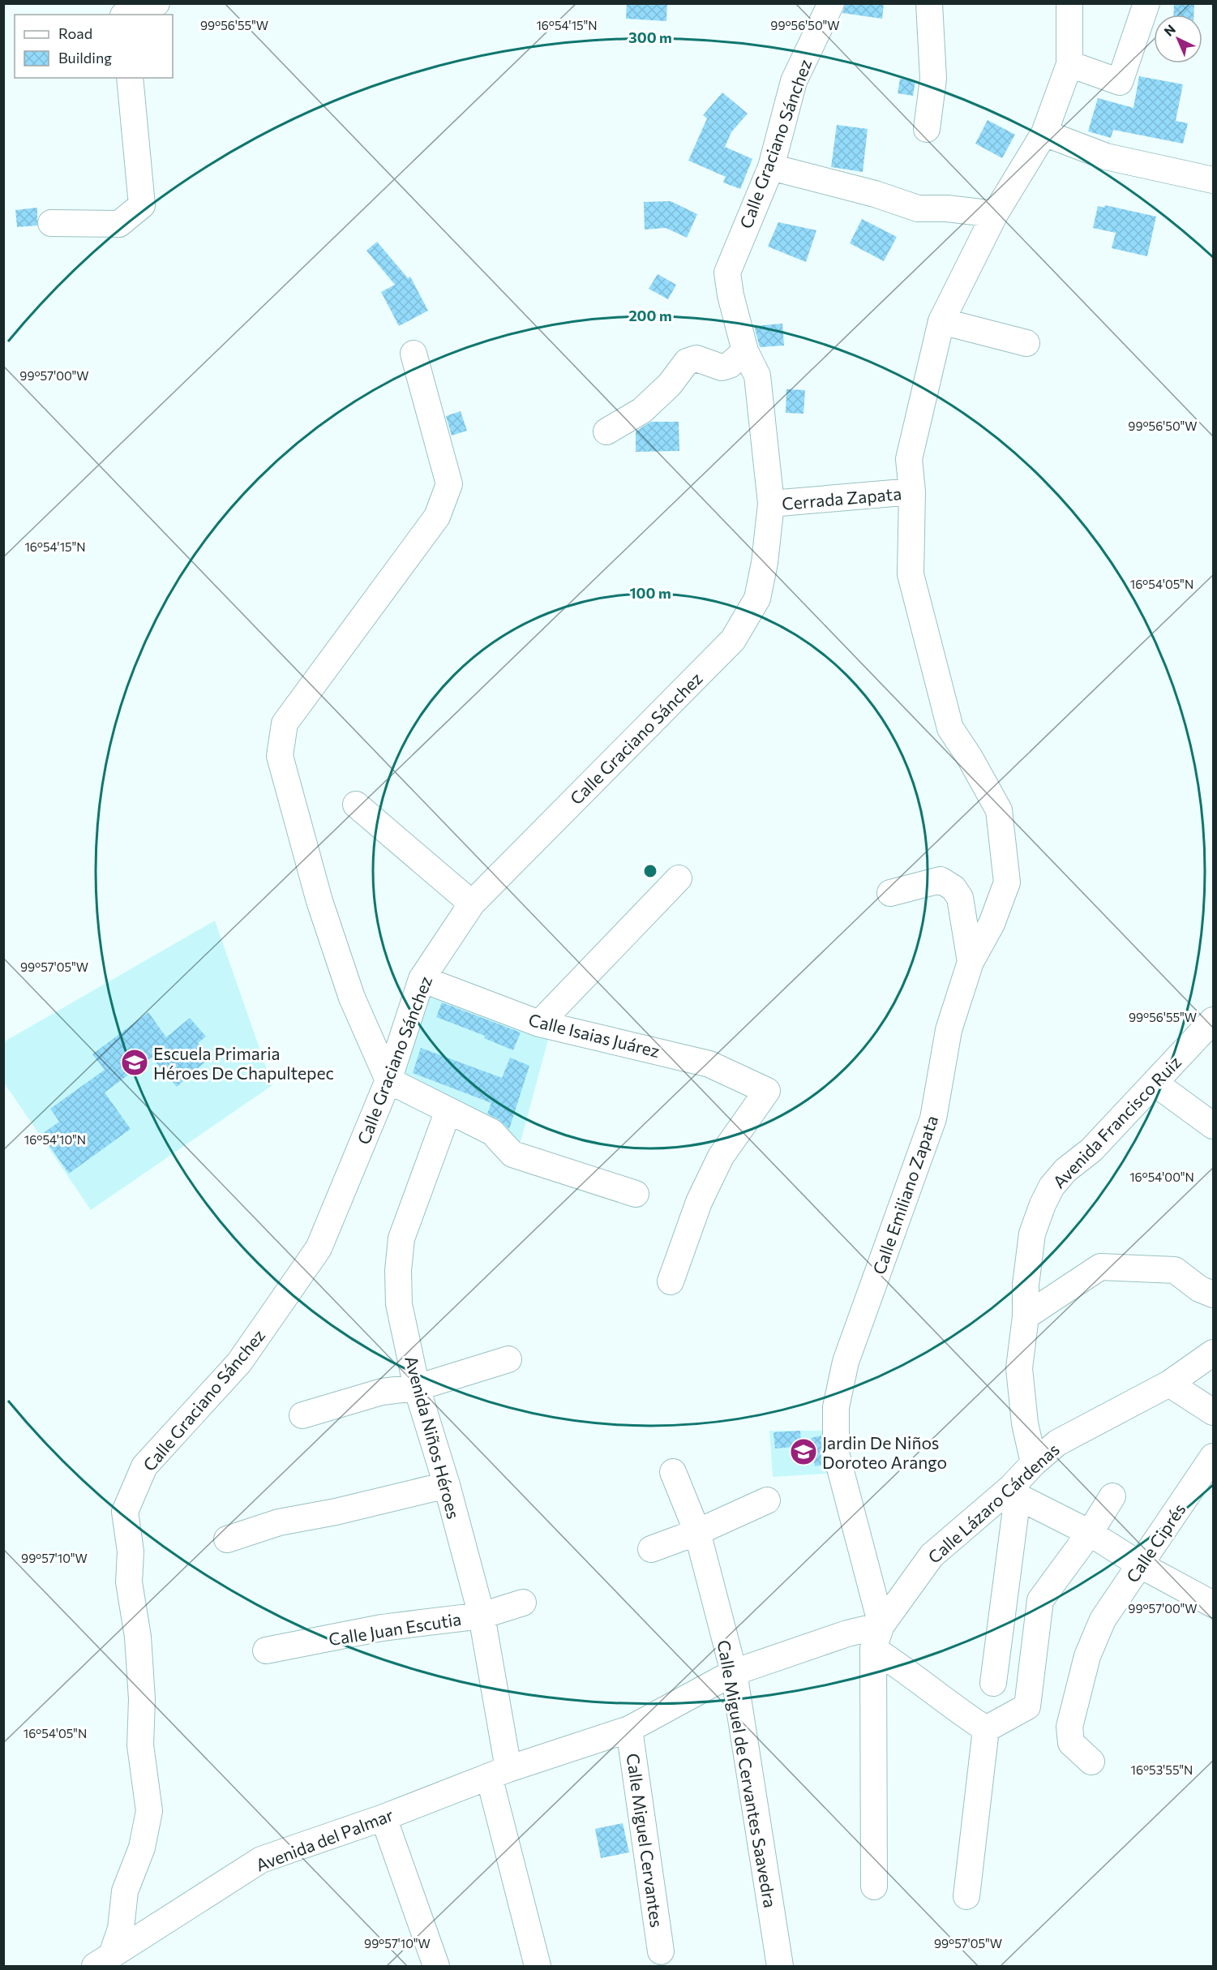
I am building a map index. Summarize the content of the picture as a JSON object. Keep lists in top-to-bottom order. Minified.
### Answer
{"streets":{"street":["Calle Graciano Sánchez","Cerrada Zapata","Calle Isaias Juárez","Avenida Francisco Ruiz","Calle Emiliano Zapata","Avenida Niños Héroes","Calle Lázaro Cárdenas","Calle Ciprés","Calle Juan Escutia","Calle Miguel de Cervantes Saavedra","Avenida del Palmar","Calle Miguel Cervantes"]},"crossings":[["Calle Graciano Sánchez","Cerrada Zapata"],["Calle Graciano Sánchez","Calle Isaias Juárez"],["Calle Graciano Sánchez","Avenida del Palmar"],["Cerrada Zapata","Calle Emiliano Zapata"],["Avenida Francisco Ruiz","Calle Lázaro Cárdenas"],["Calle Emiliano Zapata","Calle Lázaro Cárdenas"],["Avenida Niños Héroes","Calle Juan Escutia"],["Avenida Niños Héroes","Avenida del Palmar"]],"places":{"school or university":["Escuela Primaria Héroes De Chapultepec","Jardin De Niños Doroteo Arango"]},"legend":["Road","Building"],"north":"top left","coordinates":["16°54'15\"N","99°56'55\"W","99°56'50\"W","99°57'00\"W","16°54'05\"N","99°57'05\"W","16°54'10\"N","16°54'00\"N","99°57'10\"W","16°53'55\"N"],"rings":["300 m","200 m","100 m"]}
